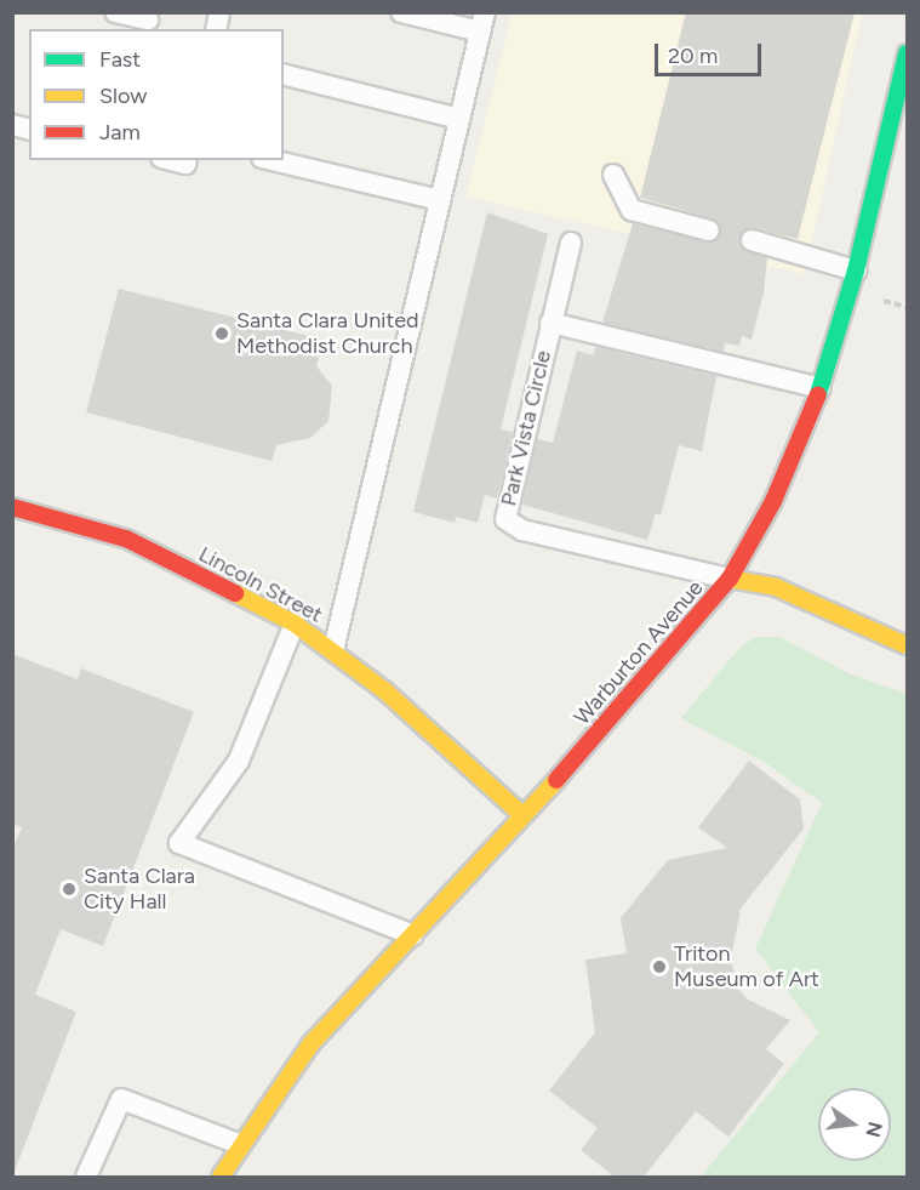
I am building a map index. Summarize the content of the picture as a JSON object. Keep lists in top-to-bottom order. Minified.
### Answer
{"streets":{"street":["Lincoln Street","Warburton Avenue"],"lane":["Park Vista Circle"]},"crossings":[["Park Vista Circle","Warburton Avenue"],["Lincoln Street","Warburton Avenue"]],"places":["Santa Clara United Methodist Church","Santa Clara City Hall","Triton Museum of Art"],"legend":["Fast","Slow","Jam"],"scale_bar":"20 m","north":"right"}
